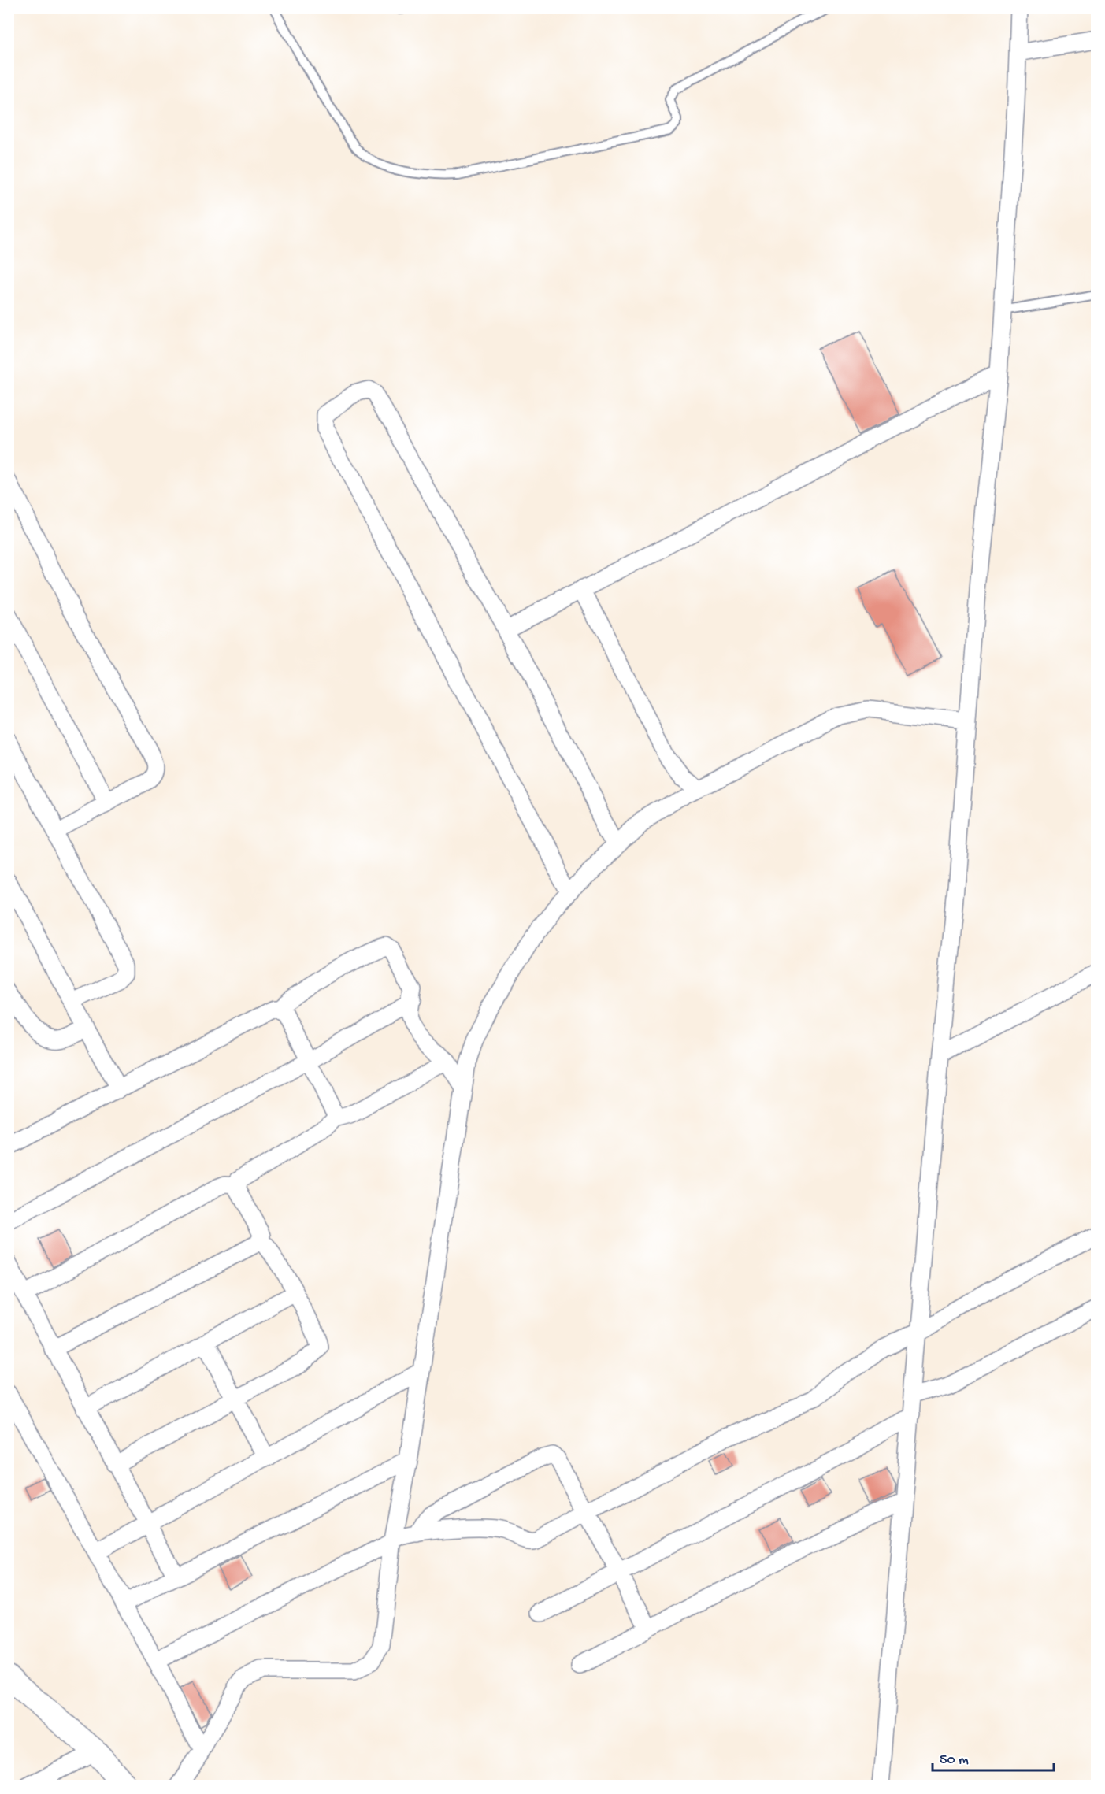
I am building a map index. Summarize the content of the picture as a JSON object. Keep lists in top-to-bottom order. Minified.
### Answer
{"scale_bar":"50 m"}
